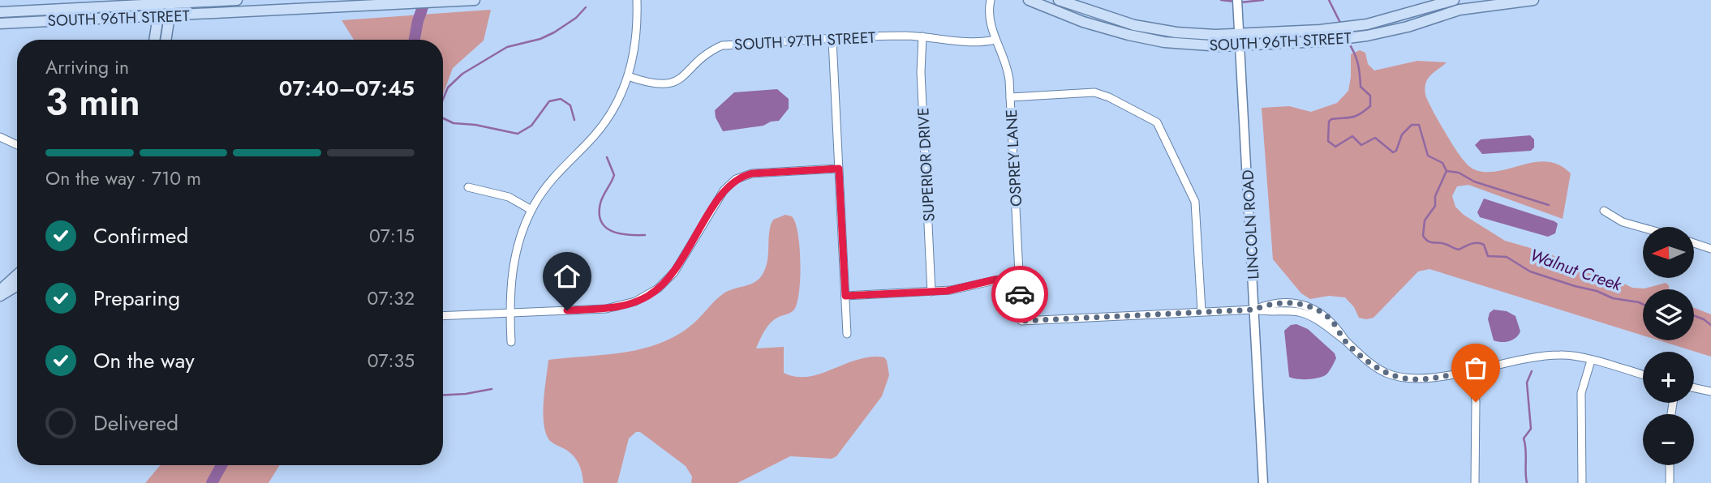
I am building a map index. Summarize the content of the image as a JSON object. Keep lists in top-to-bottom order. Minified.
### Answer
{"streets":{"main road":["SOUTH 96TH STREET"],"street":["SOUTH 97TH STREET","OSPREY LANE","SUPERIOR DRIVE","LINCOLN ROAD"]},"crossings":[["SOUTH 96TH STREET","LINCOLN ROAD"],["SOUTH 97TH STREET","OSPREY LANE"],["SOUTH 97TH STREET","SUPERIOR DRIVE"]],"water":["Walnut Creek"],"north":"left","page":{"heading":["3 min","Arriving in","07:40–07:45"],"bar":"On the way · 710 m","list":[["Confirmed","07:15"],["Preparing","07:32"],["On the way","07:35"],"Delivered"],"map_buttons":["+","−"]}}
